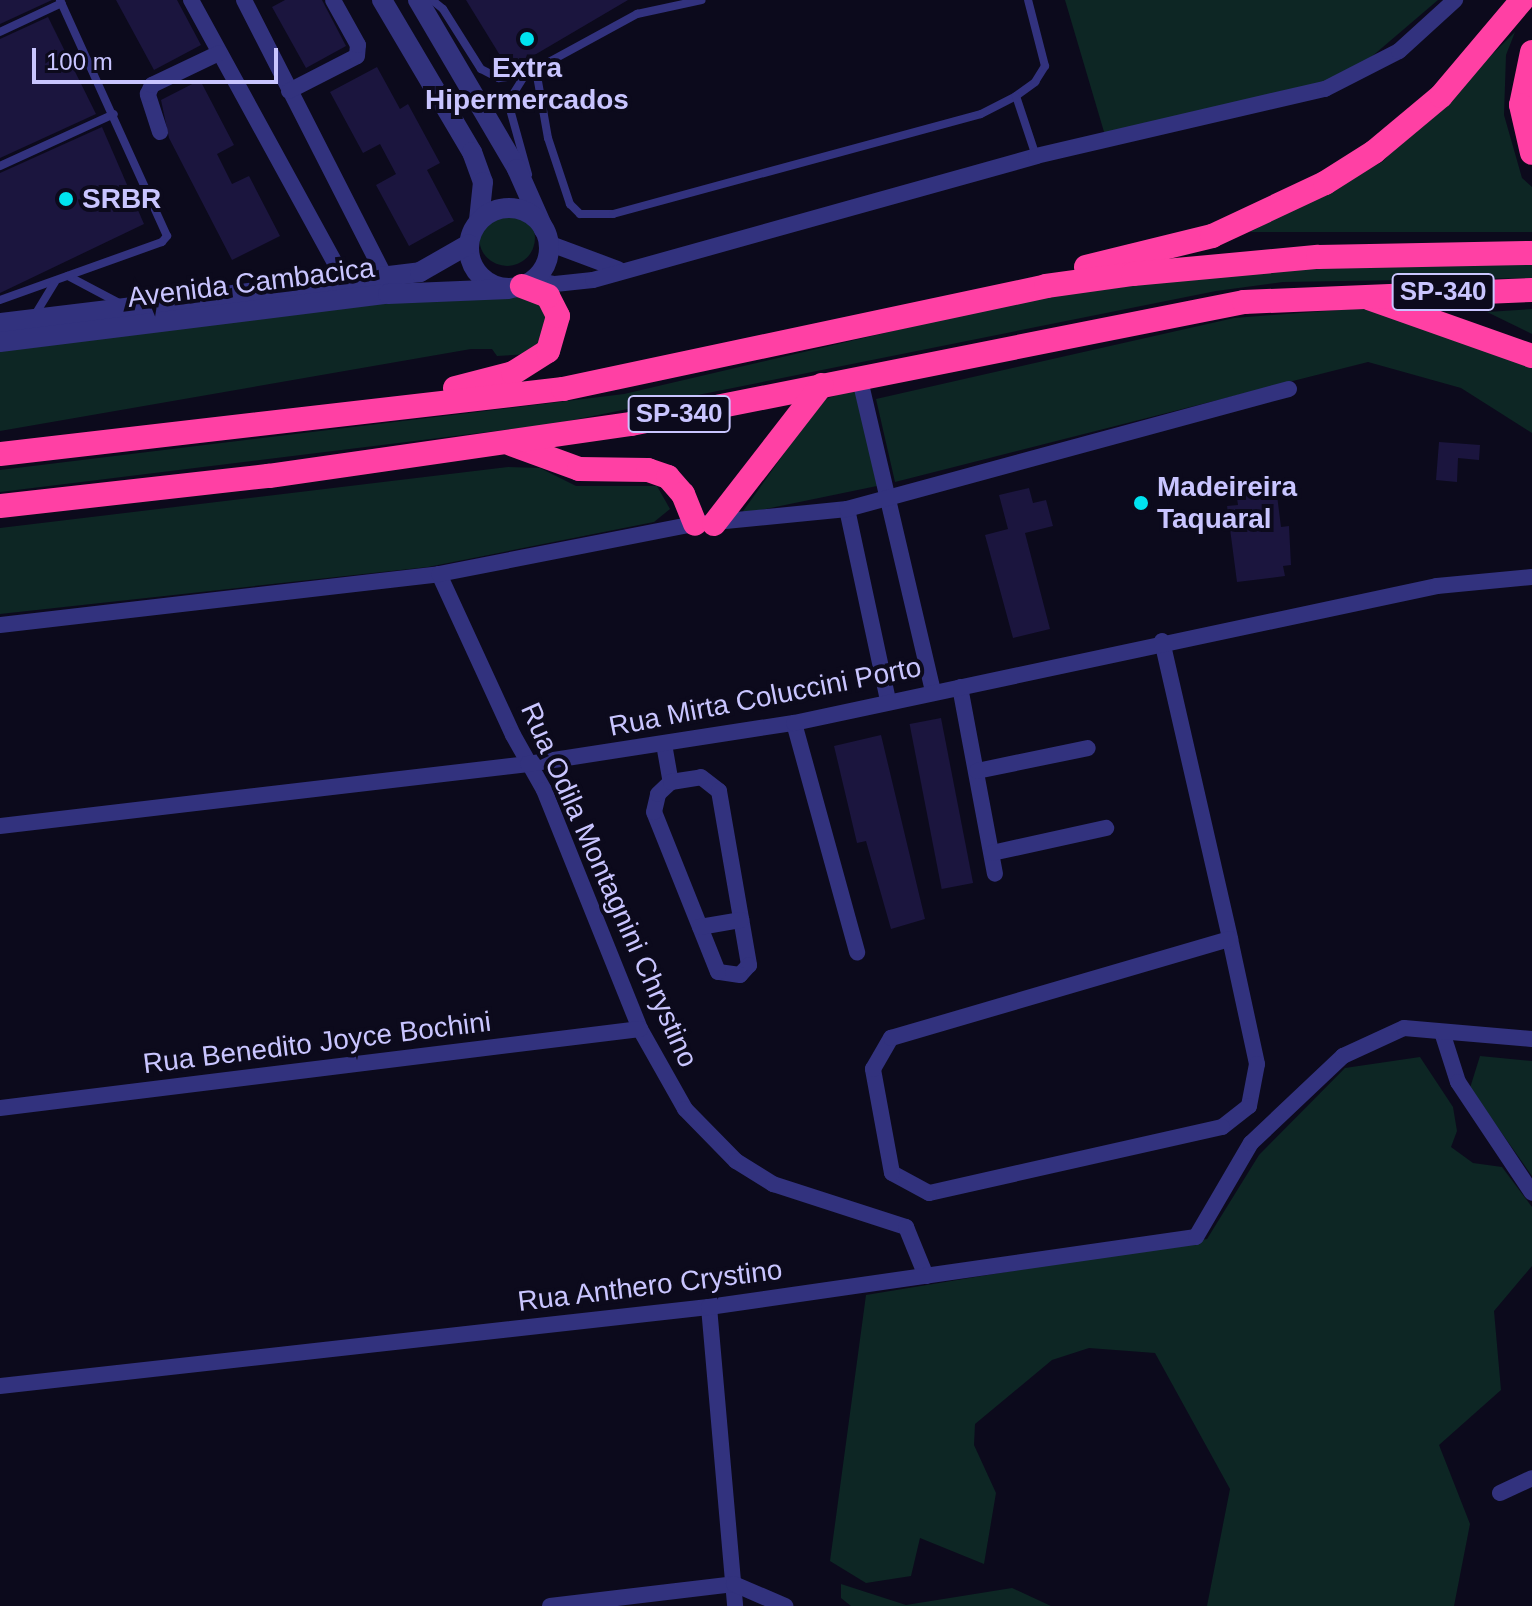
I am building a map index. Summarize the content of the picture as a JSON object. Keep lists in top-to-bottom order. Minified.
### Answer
{"streets":{"highway":["SP-340"],"street":["Avenida Cambacica","Rua Mirta Coluccini Porto","Rua Odila Montagnini Chrystino","Rua Benedito Joyce Bochini","Rua Anthero Crystino"]},"crossings":[["Rua Mirta Coluccini Porto","Rua Odila Montagnini Chrystino"],["Rua Odila Montagnini Chrystino","Rua Benedito Joyce Bochini"],["Rua Odila Montagnini Chrystino","Rua Anthero Crystino"]],"places":["Extra Hipermercados","SRBR","Madeireira Taquaral"],"scale_bar":"100 m"}
